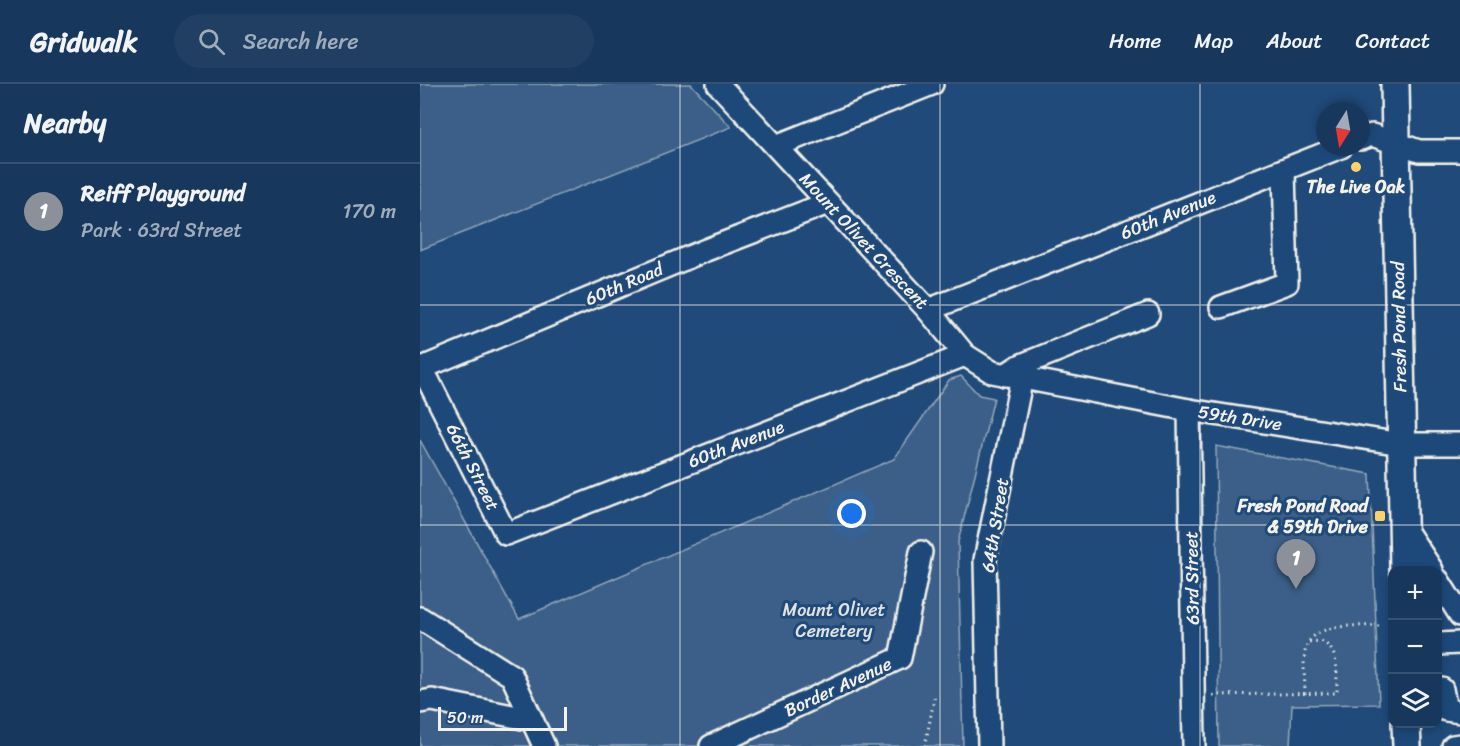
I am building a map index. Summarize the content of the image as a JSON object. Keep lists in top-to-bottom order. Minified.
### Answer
{"streets":{"main road":["Fresh Pond Road"],"street":["60th Avenue","Mount Olivet Crescent","60th Road","59th Drive","66th Street","64th Street","63rd Street","Border Avenue"]},"crossings":[["60th Avenue","Mount Olivet Crescent"],["60th Avenue","66th Street"],["Mount Olivet Crescent","60th Road"],["Mount Olivet Crescent","59th Drive"],["Mount Olivet Crescent","64th Street"],["60th Road","66th Street"],["Fresh Pond Road","59th Drive"],["59th Drive","64th Street"],["59th Drive","63rd Street"]],"parks":["Mount Olivet Cemetery"],"places":{"other":["The Live Oak"],"transit":["Fresh Pond Road & 59th Drive"]},"scale_bar":"50 m","north":"bottom","page":{"header":"Gridwalk","search":"Search here","nav":["Home","Map","About","Contact"],"heading":"Nearby","list":[{"mark":"1","name":"Reiff Playground","note":"Park · 63rd Street","value":"170 m"}],"pins":"1","map_buttons":["+","−"],"scale":"50 m"}}
